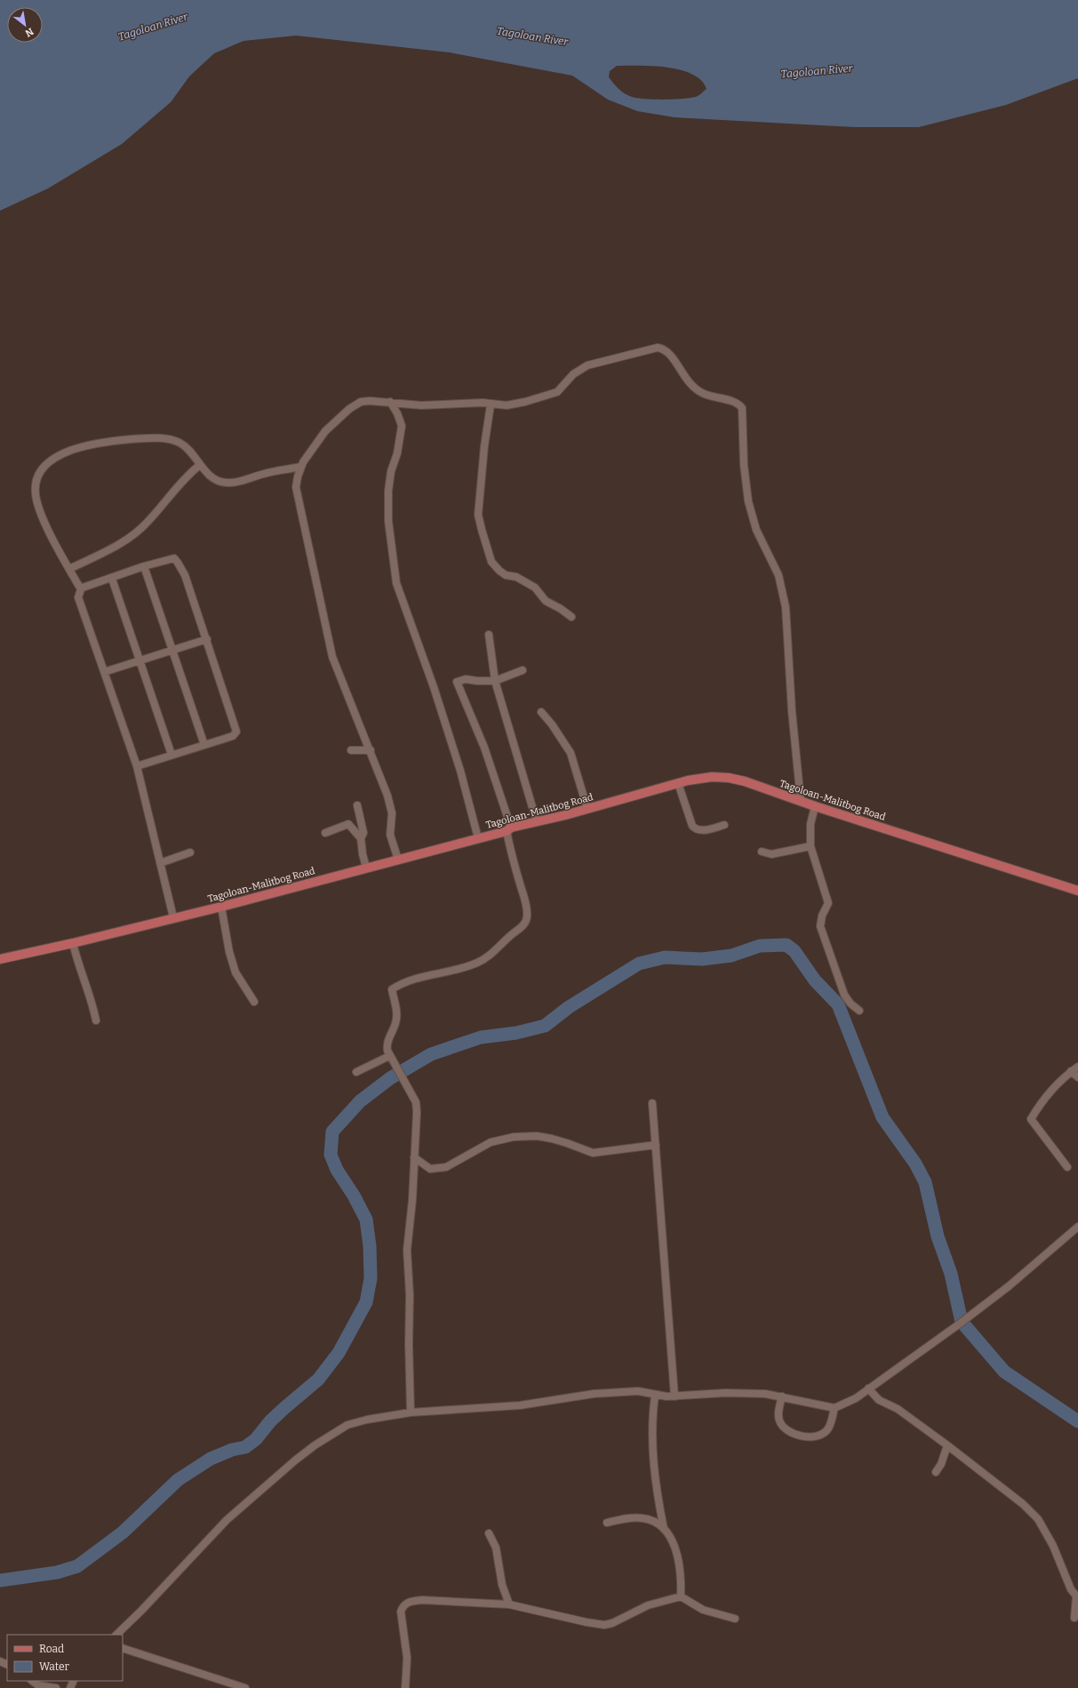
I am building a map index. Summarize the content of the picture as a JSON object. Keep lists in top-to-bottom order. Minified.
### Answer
{"streets":{"main road":["Tagoloan-Malitbog Road"]},"water":["Tagoloan River"],"legend":["Road","Water"],"north":"bottom right"}
